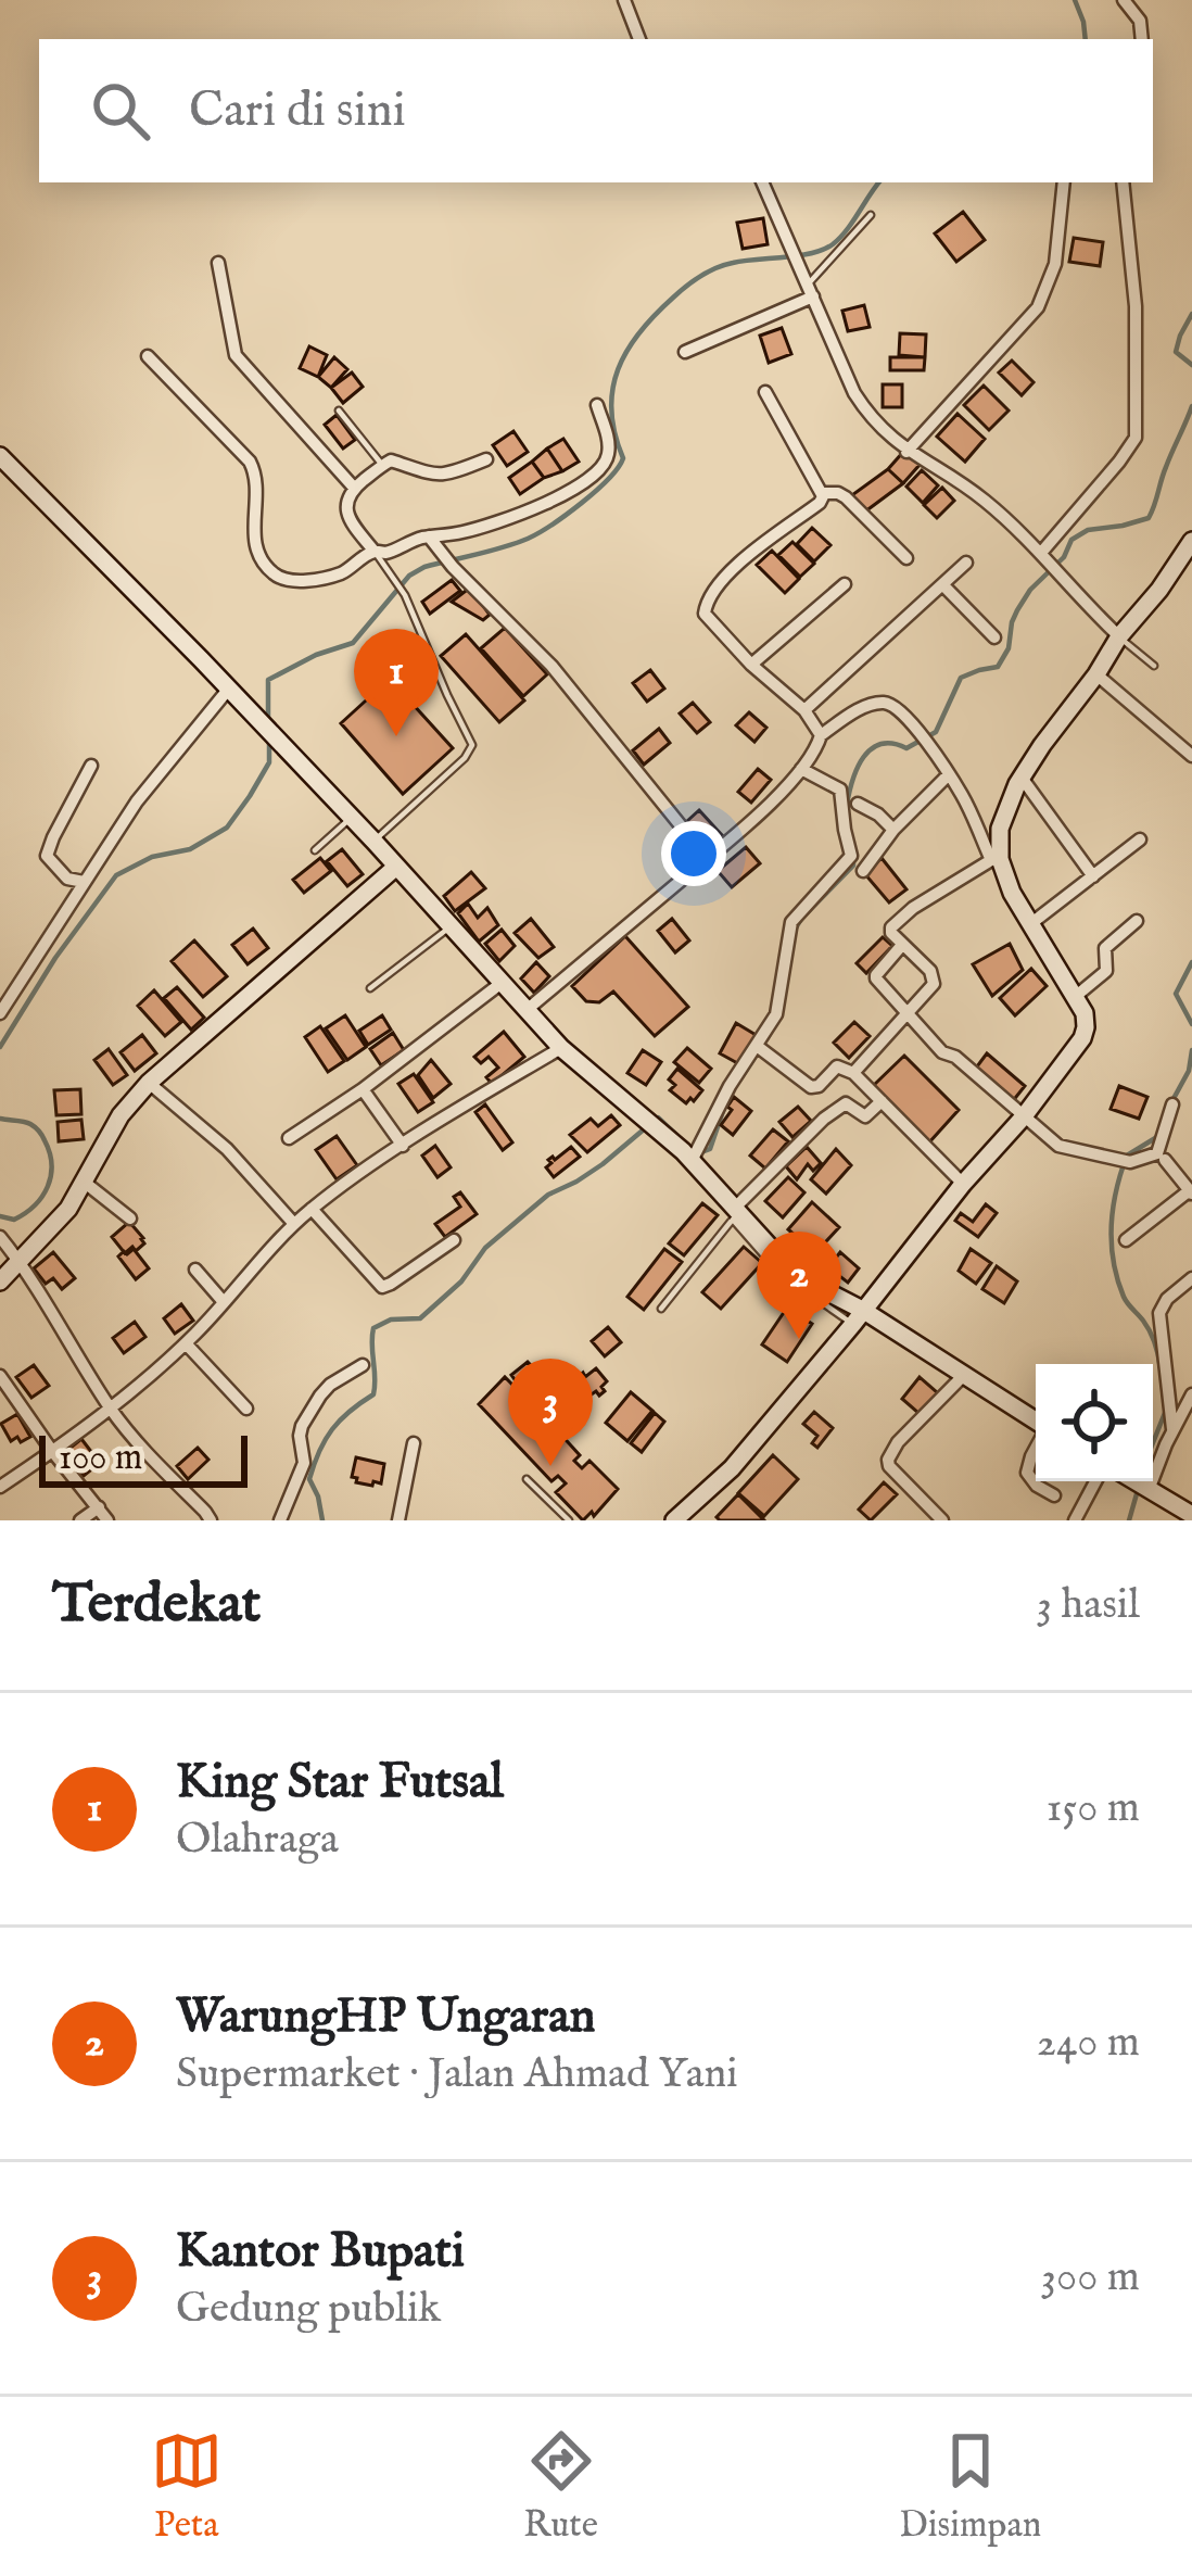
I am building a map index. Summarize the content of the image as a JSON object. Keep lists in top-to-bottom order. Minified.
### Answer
{"scale_bar":"100 m","page":{"search":"Cari di sini","pins":["1","2","3"],"scale":"100 m","heading":["Terdekat","3 hasil"],"list":[{"mark":"1","name":"King Star Futsal","note":"Olahraga","value":"150 m"},{"mark":"2","name":"WarungHP Ungaran","note":"Supermarket · Jalan Ahmad Yani","value":"240 m"},{"mark":"3","name":"Kantor Bupati","note":"Gedung publik","value":"300 m"}],"nav":["Peta","Rute","Disimpan"]}}
